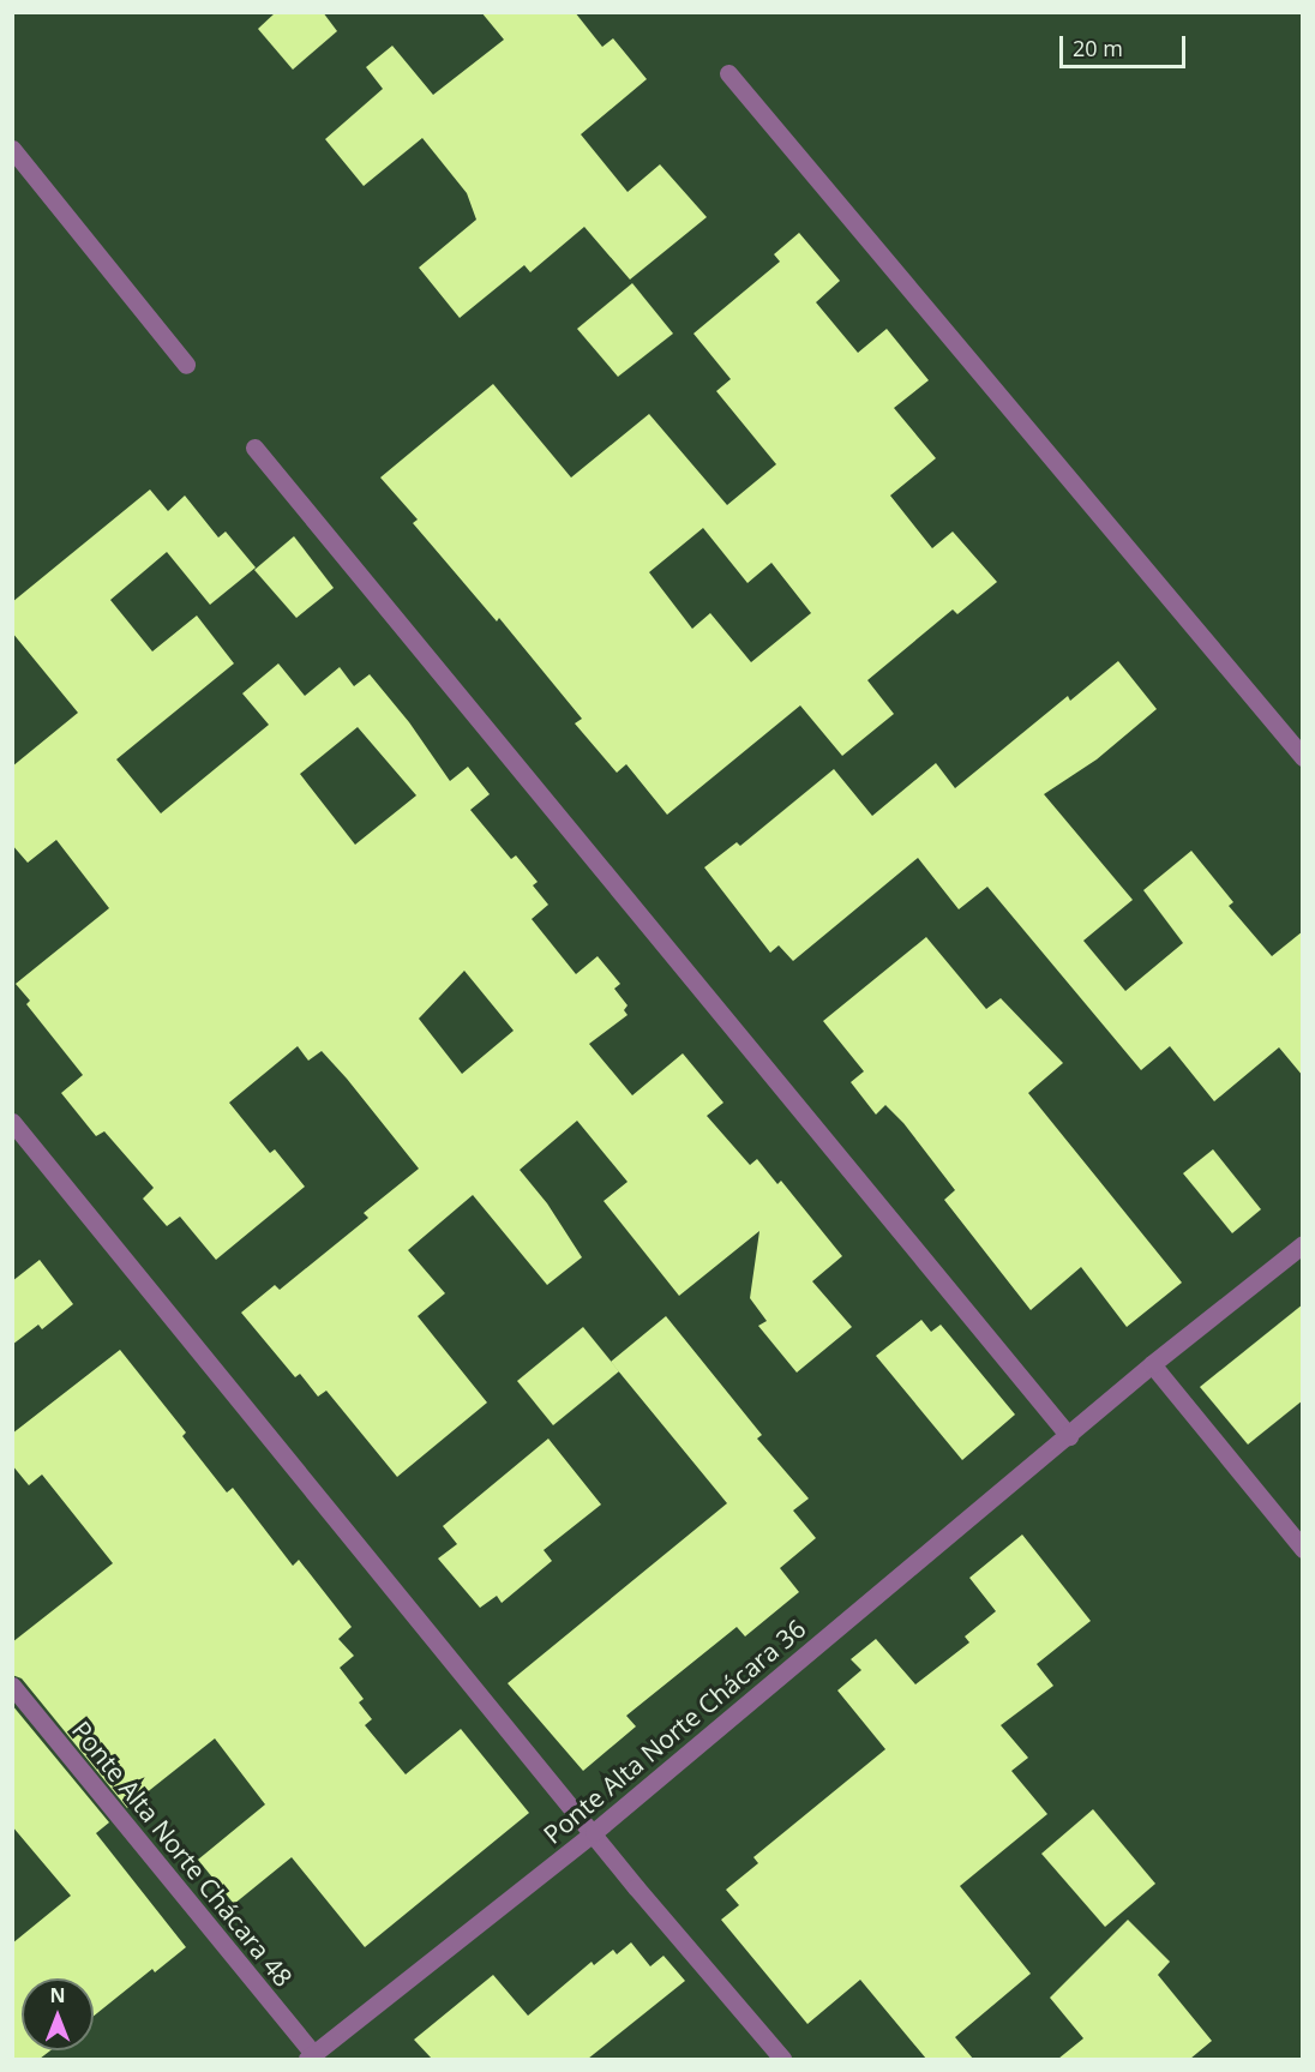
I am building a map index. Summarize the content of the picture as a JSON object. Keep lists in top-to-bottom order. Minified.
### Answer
{"streets":{"street":["Ponte Alta Norte Chácara 36","Ponte Alta Norte Chácara 48"]},"crossings":[["Ponte Alta Norte Chácara 36","Ponte Alta Norte Chácara 48"]],"scale_bar":"20 m","north":"top"}
